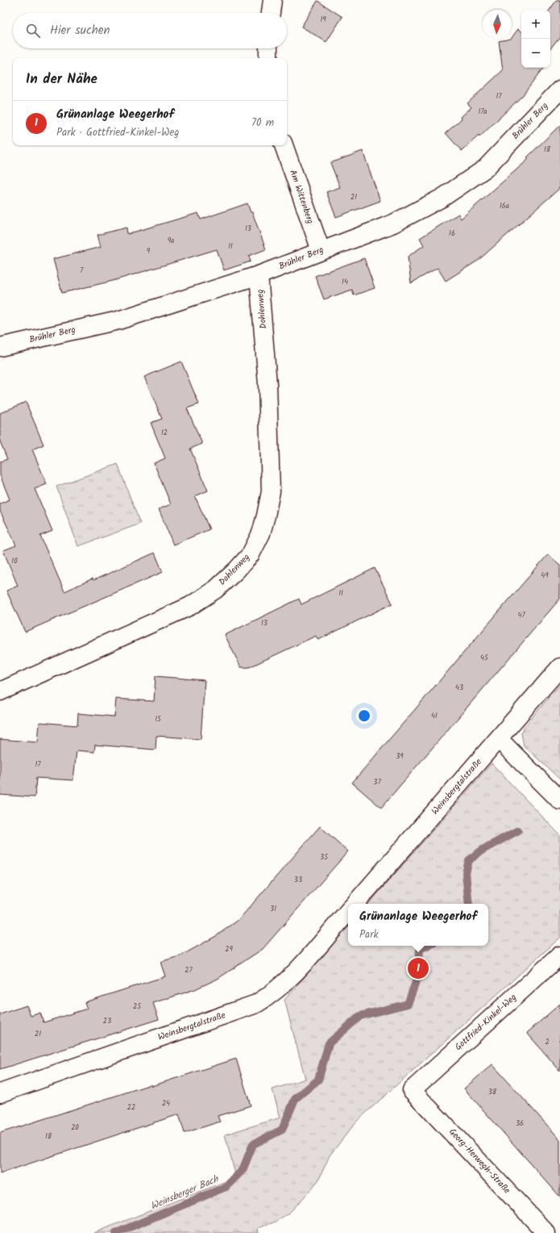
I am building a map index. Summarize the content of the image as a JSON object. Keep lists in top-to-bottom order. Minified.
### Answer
{"streets":{"street":["Brühler Berg","Am Wittenberg","Dohlenweg","Weinsbergtalstraße","Gottfried-Kinkel-Weg","Georg-Herwegh-Straße"]},"crossings":[["Brühler Berg","Am Wittenberg"],["Brühler Berg","Dohlenweg"],["Gottfried-Kinkel-Weg","Georg-Herwegh-Straße"]],"water":["Weinsberger Bach"],"house_numbers":["19","17","17a","18","21","16a","13","16","9a","11","9","7","14","12","10","49","11","47","13","45","43","41","15","39","17","37","35","33","31","29","27","25","23","21","2","38","24","22","36","20","18"],"north":"bottom","page":{"map_buttons":["+","−"],"search":"Hier suchen","heading":"In der Nähe","list":[{"mark":"1","name":"Grünanlage Weegerhof","note":"Park · Gottfried-Kinkel-Weg","value":"70 m"}],"popup":["Grünanlage Weegerhof","Park"],"pins":"1"}}
